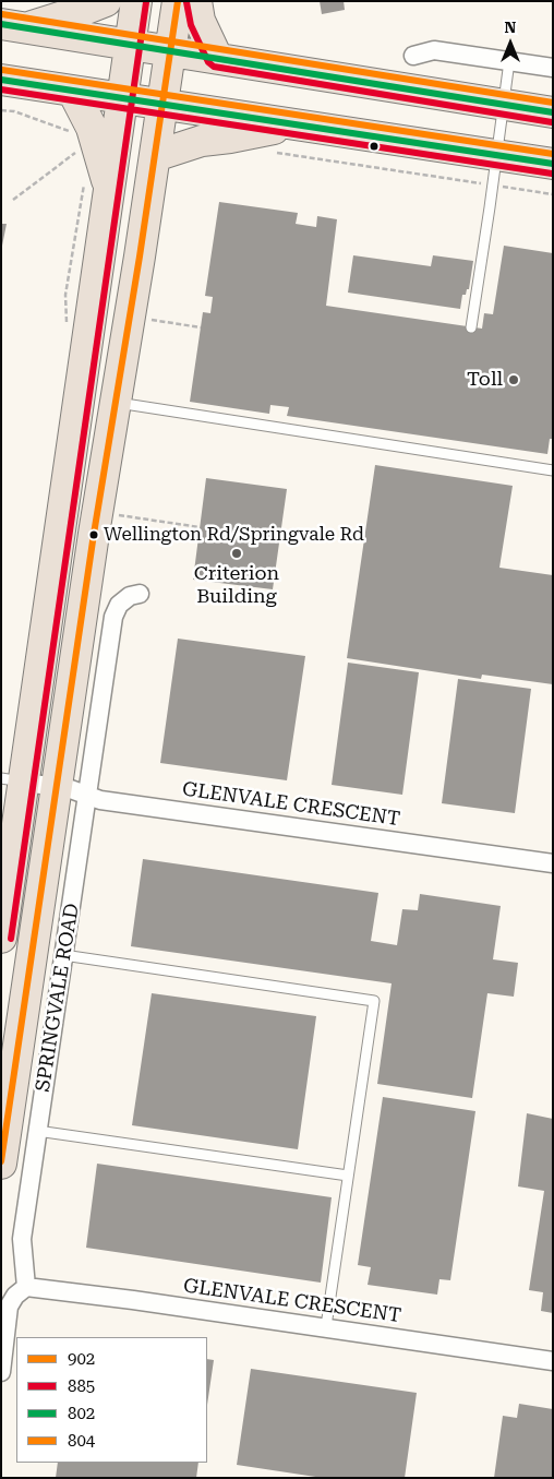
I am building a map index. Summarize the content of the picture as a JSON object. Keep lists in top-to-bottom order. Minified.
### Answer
{"streets":{"highway":["SPRINGVALE ROAD"],"street":["GLENVALE CRESCENT"]},"crossings":[["GLENVALE CRESCENT","SPRINGVALE ROAD"]],"places":["Toll","Wellington Rd/Springvale Rd","Criterion Building"],"lines":["transit line 902","transit line 885","transit line 804","transit line 802"],"legend":["902","885","802","804"],"north":"top"}
